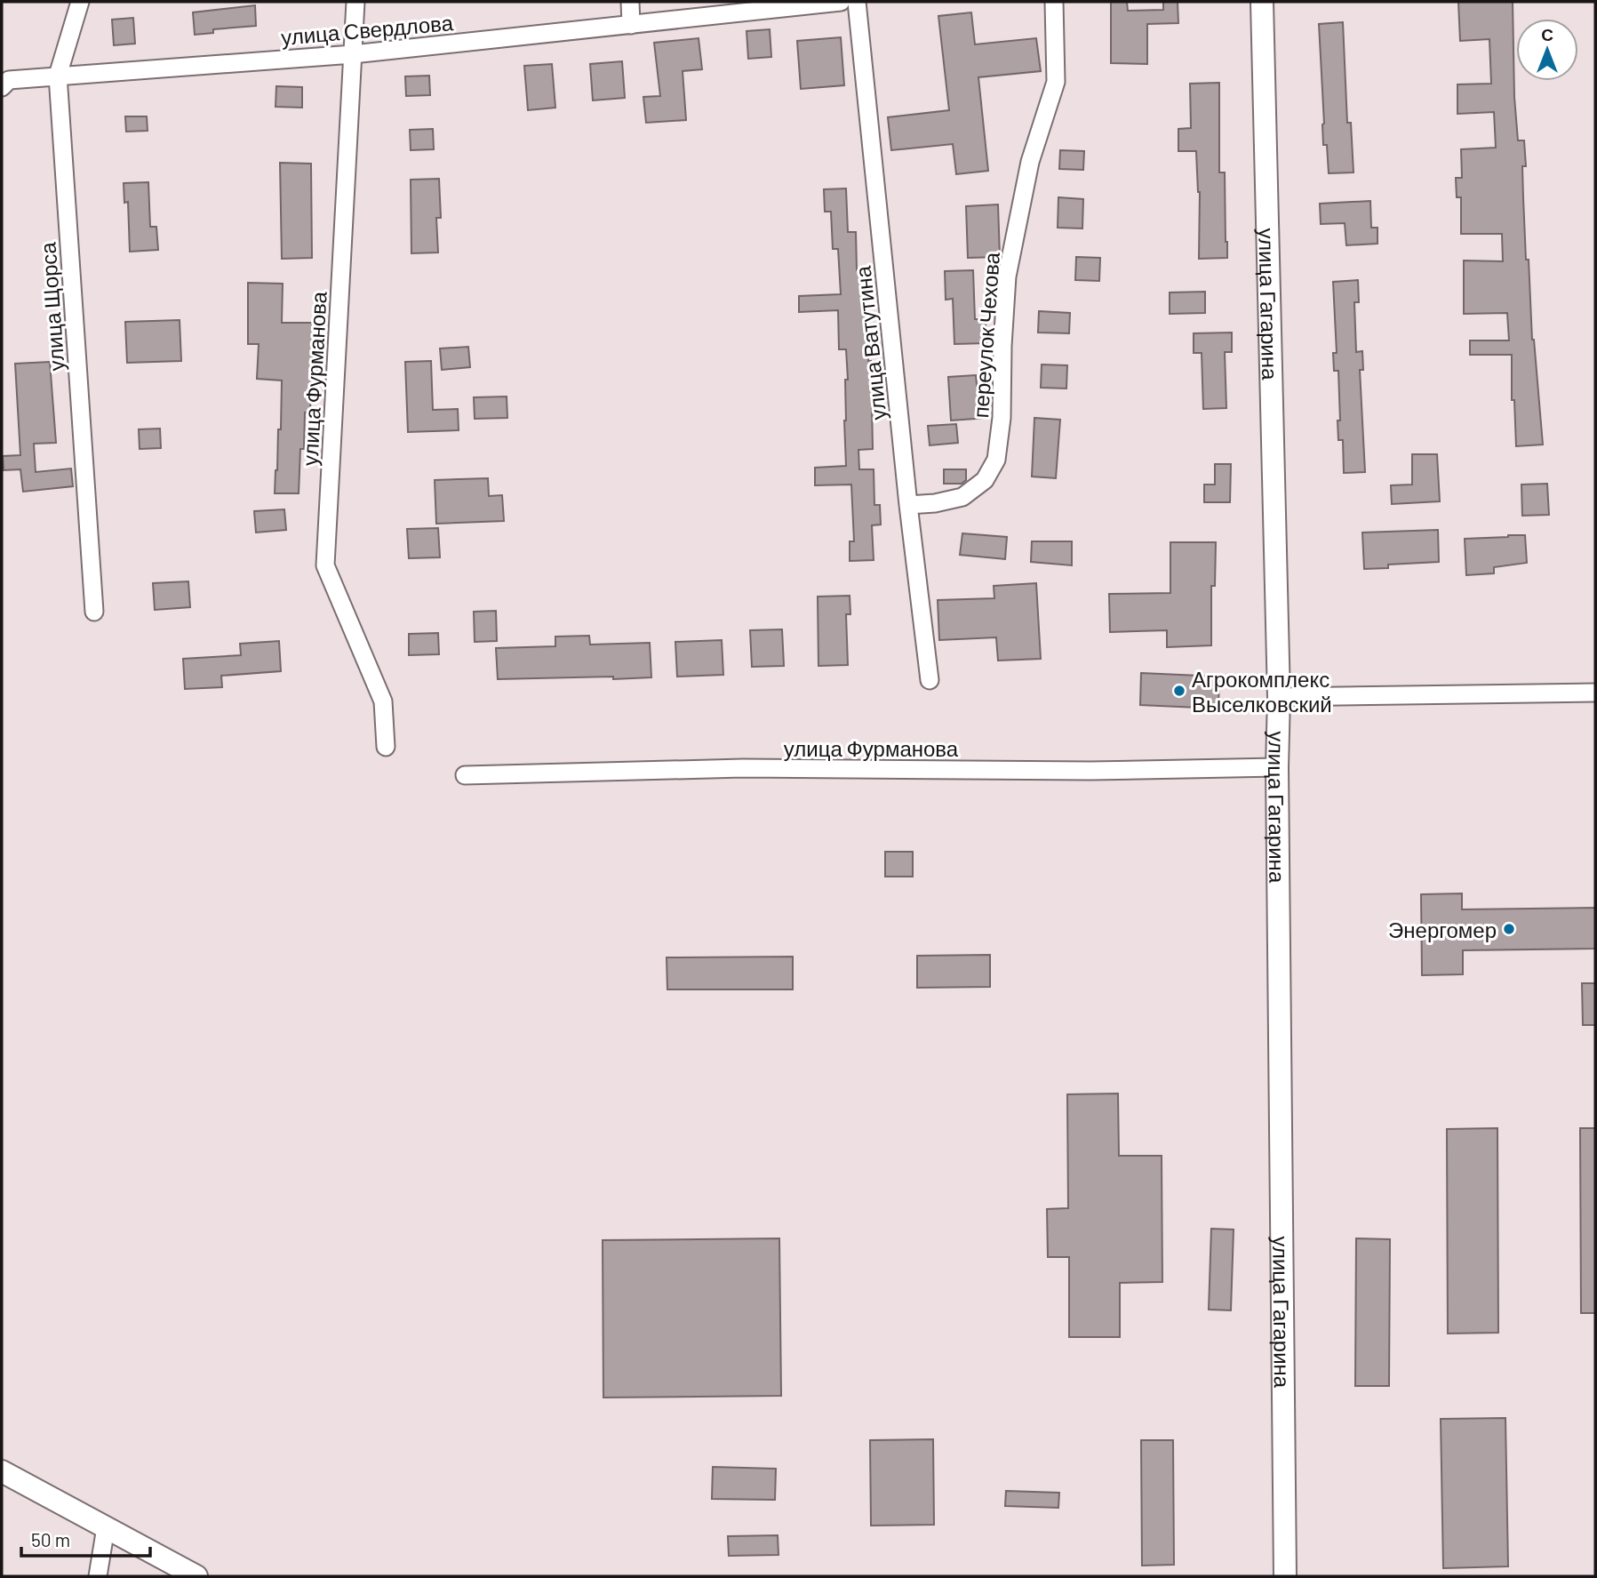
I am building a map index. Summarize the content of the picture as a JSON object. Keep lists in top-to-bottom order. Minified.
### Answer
{"streets":{"main road":["улица Гагарина"],"street":["улица Свердлова","улица Щорса","переулок Чехова","улица Ватутина","улица Фурманова"]},"crossings":[["улица Свердлова","улица Щорса"],["улица Свердлова","улица Фурманова"],["улица Гагарина","улица Фурманова"],["переулок Чехова","улица Ватутина"]],"places":["Агрокомплекс Выселковский","Энергомер"],"scale_bar":"50 m","north":"top"}
